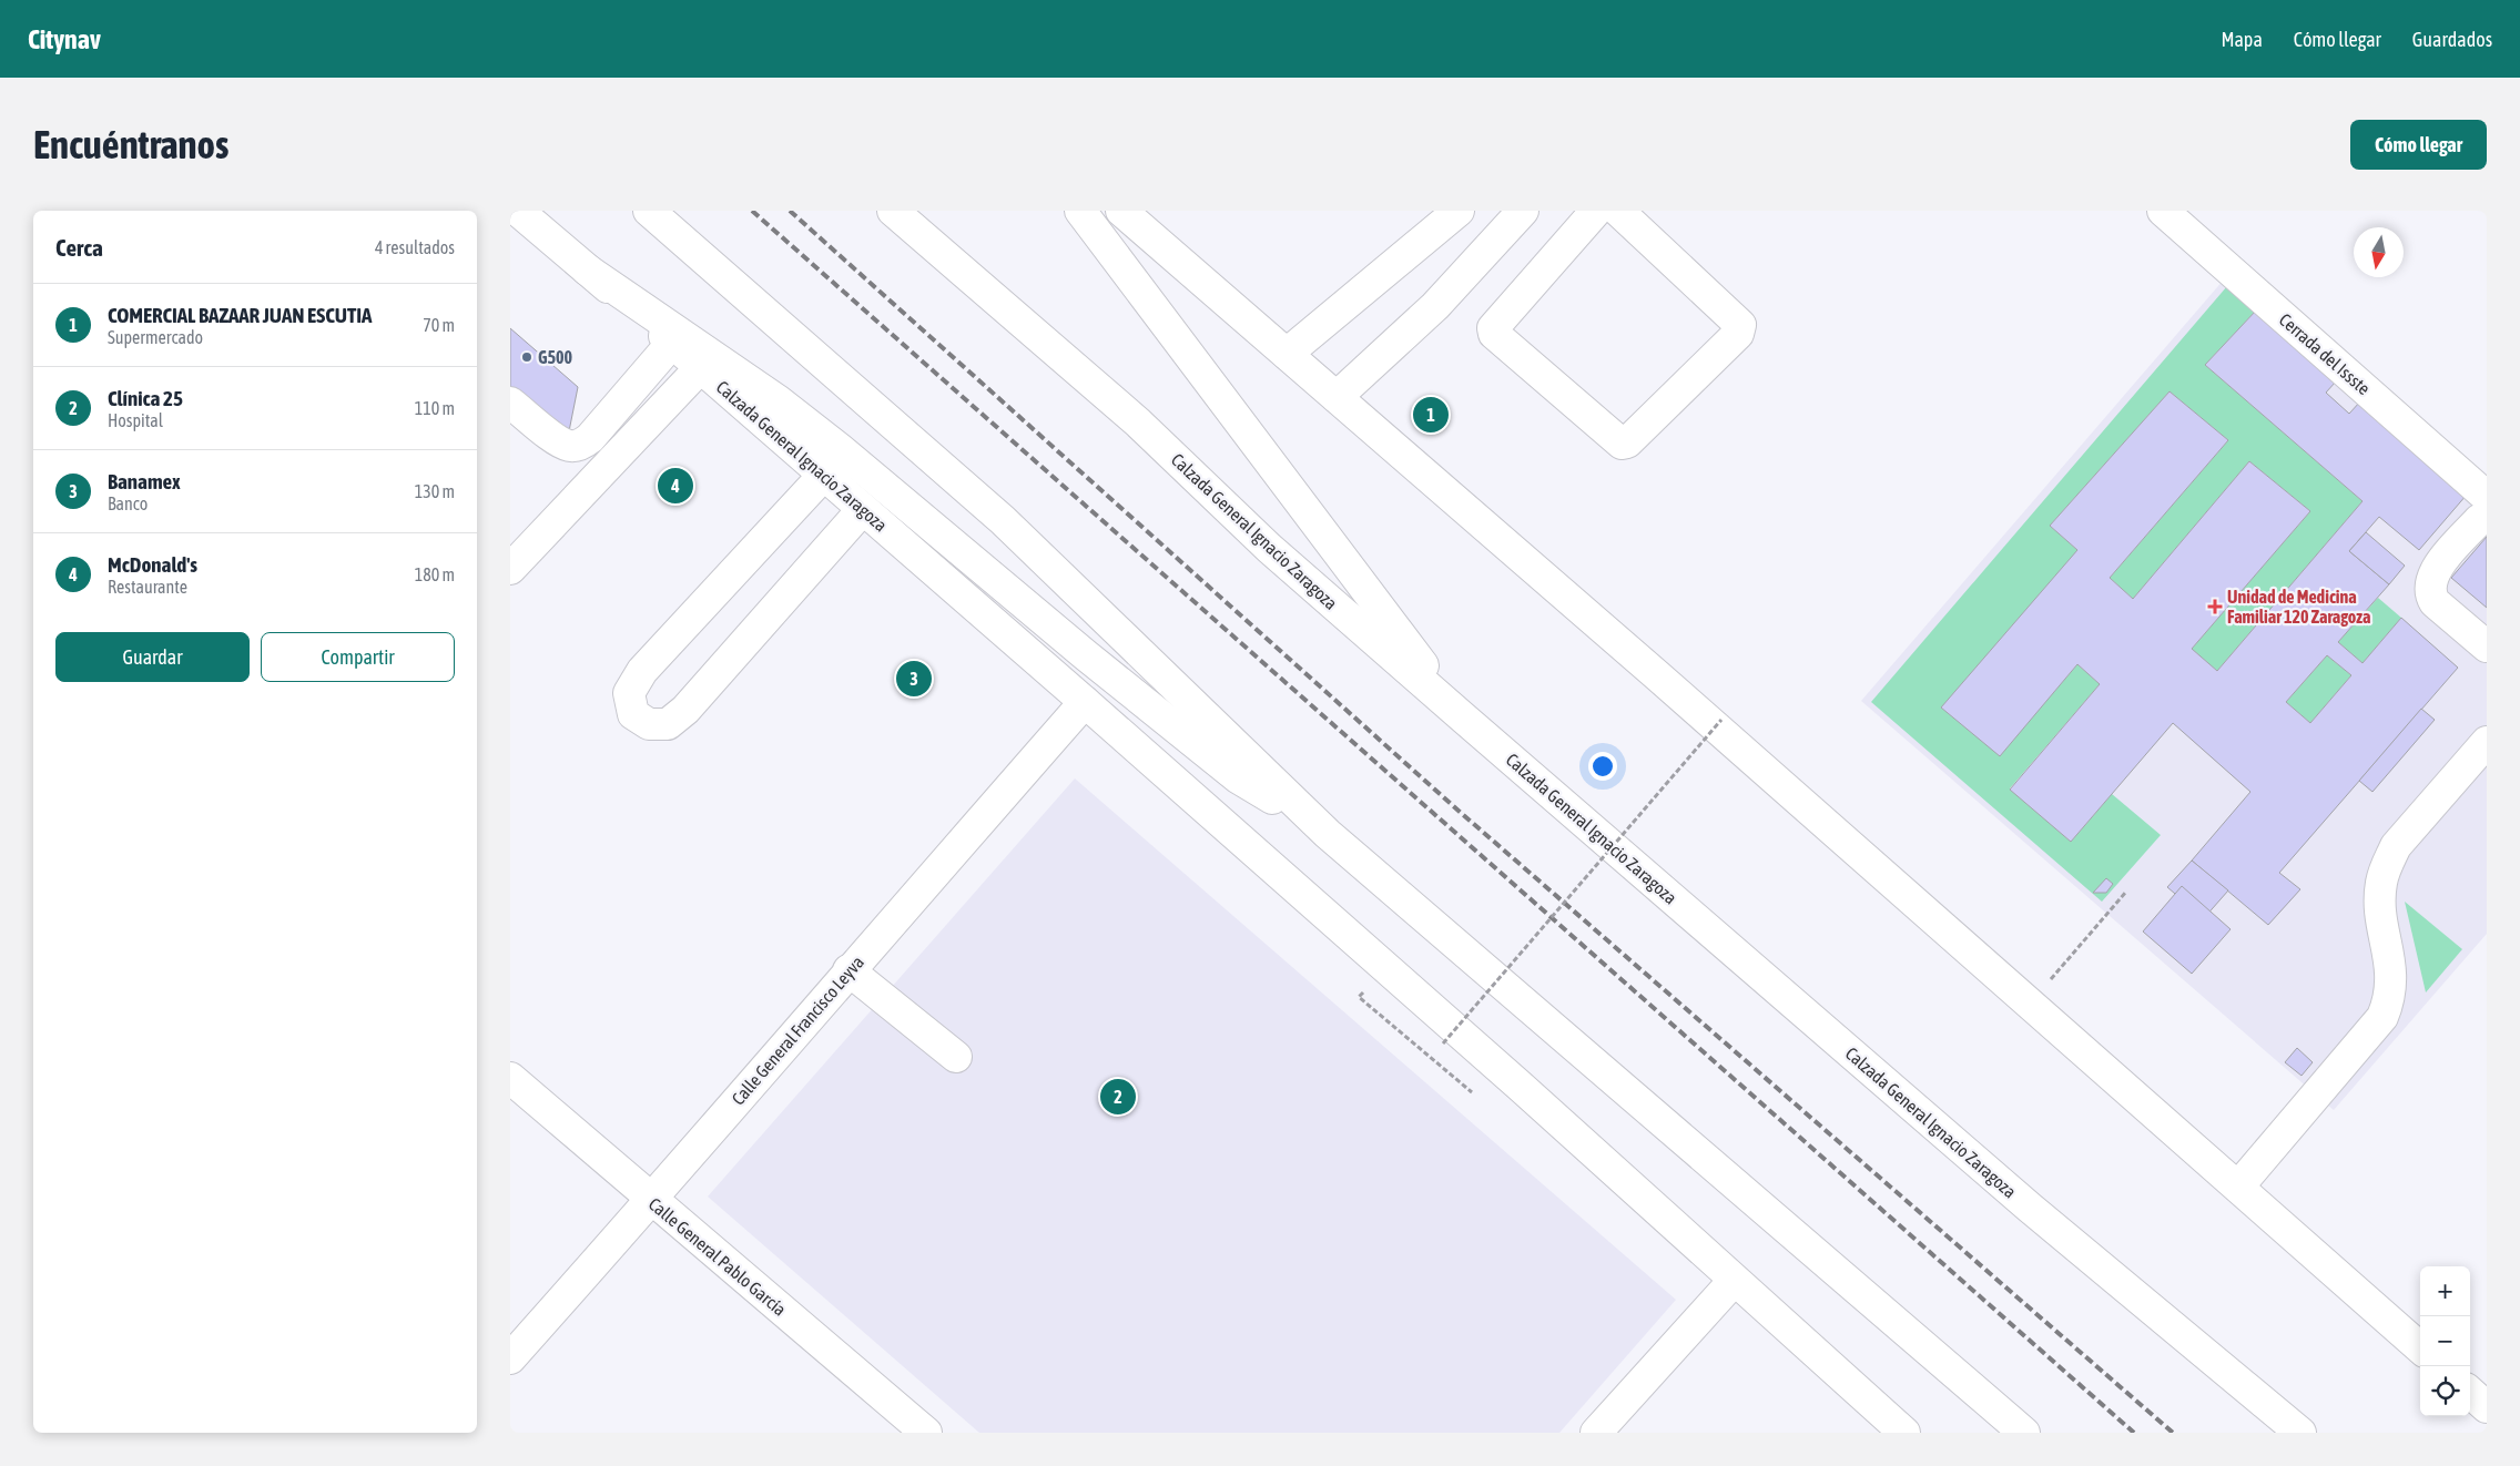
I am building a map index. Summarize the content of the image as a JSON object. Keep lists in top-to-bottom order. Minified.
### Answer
{"streets":{"main road":["Cerrada del Issste","Calzada General Ignacio Zaragoza","Calle General Francisco Leyva","Calle General Pablo García"]},"crossings":[["Calzada General Ignacio Zaragoza","Calle General Francisco Leyva"],["Calle General Francisco Leyva","Calle General Pablo García"]],"places":{"other":["G500"],"health":["Unidad de Medicina Familiar 120 Zaragoza"]},"north":"bottom","page":{"header":"Citynav","nav":["Mapa","Cómo llegar","Guardados"],"buttons":["Cómo llegar",["Guardar","Compartir"]],"title":"Encuéntranos","heading":["Cerca","4 resultados"],"list":[{"mark":"1","name":"COMERCIAL BAZAAR JUAN ESCUTIA","note":"Supermercado","value":"70 m"},{"mark":"2","name":"Clínica 25","note":"Hospital","value":"110 m"},{"mark":"3","name":"Banamex","note":"Banco","value":"130 m"},{"mark":"4","name":"McDonald's","note":"Restaurante","value":"180 m"}],"pins":["1","4","3","2"],"map_buttons":["+","−"]}}
